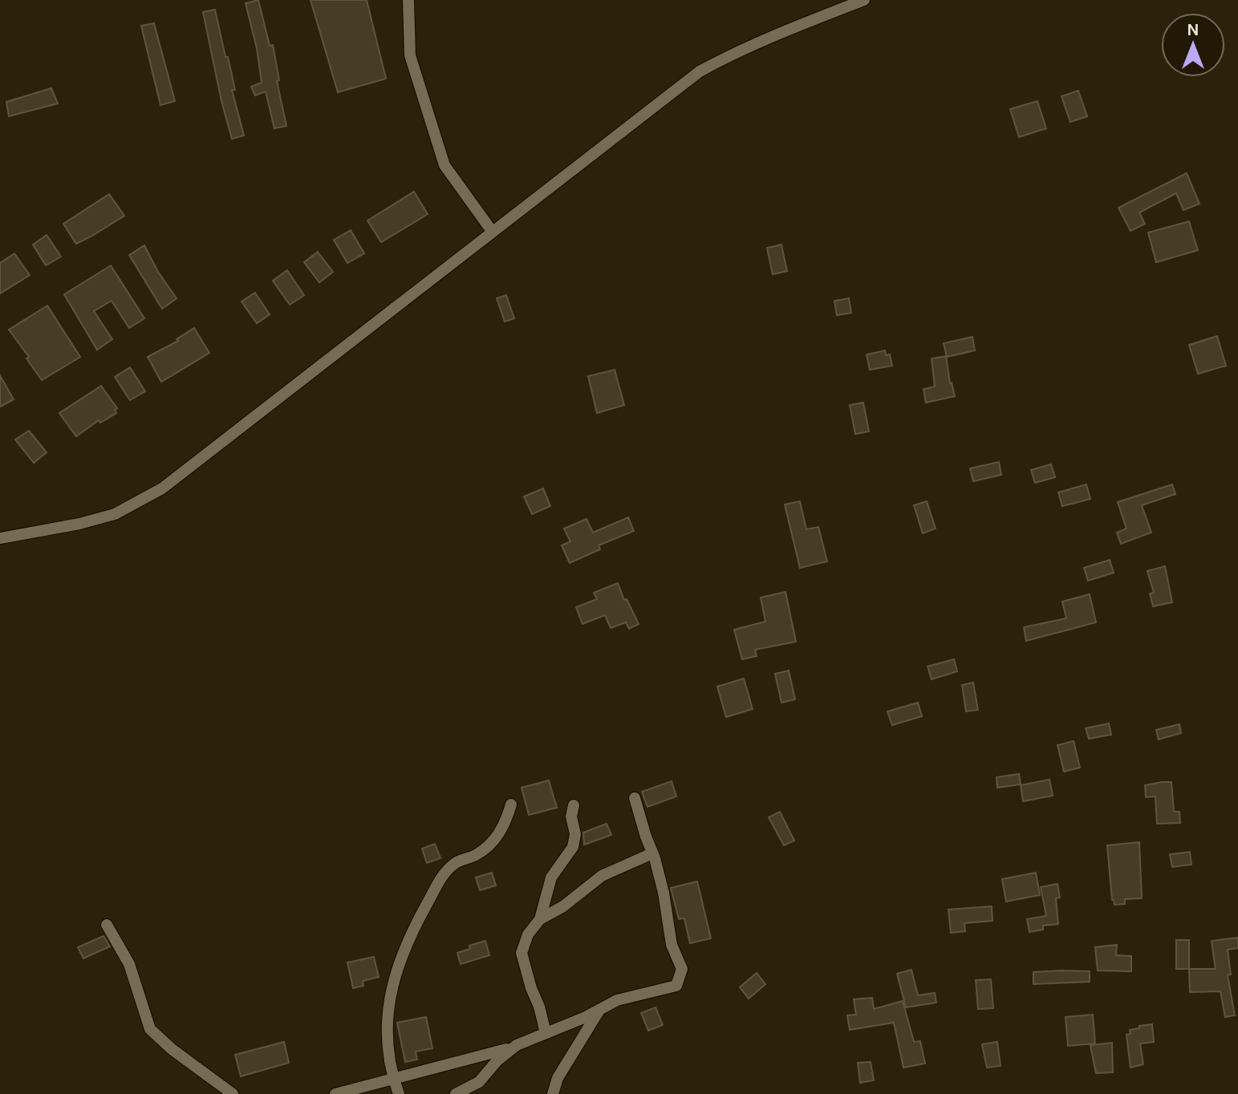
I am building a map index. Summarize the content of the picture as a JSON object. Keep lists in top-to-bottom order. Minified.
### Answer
{"north":"top"}
